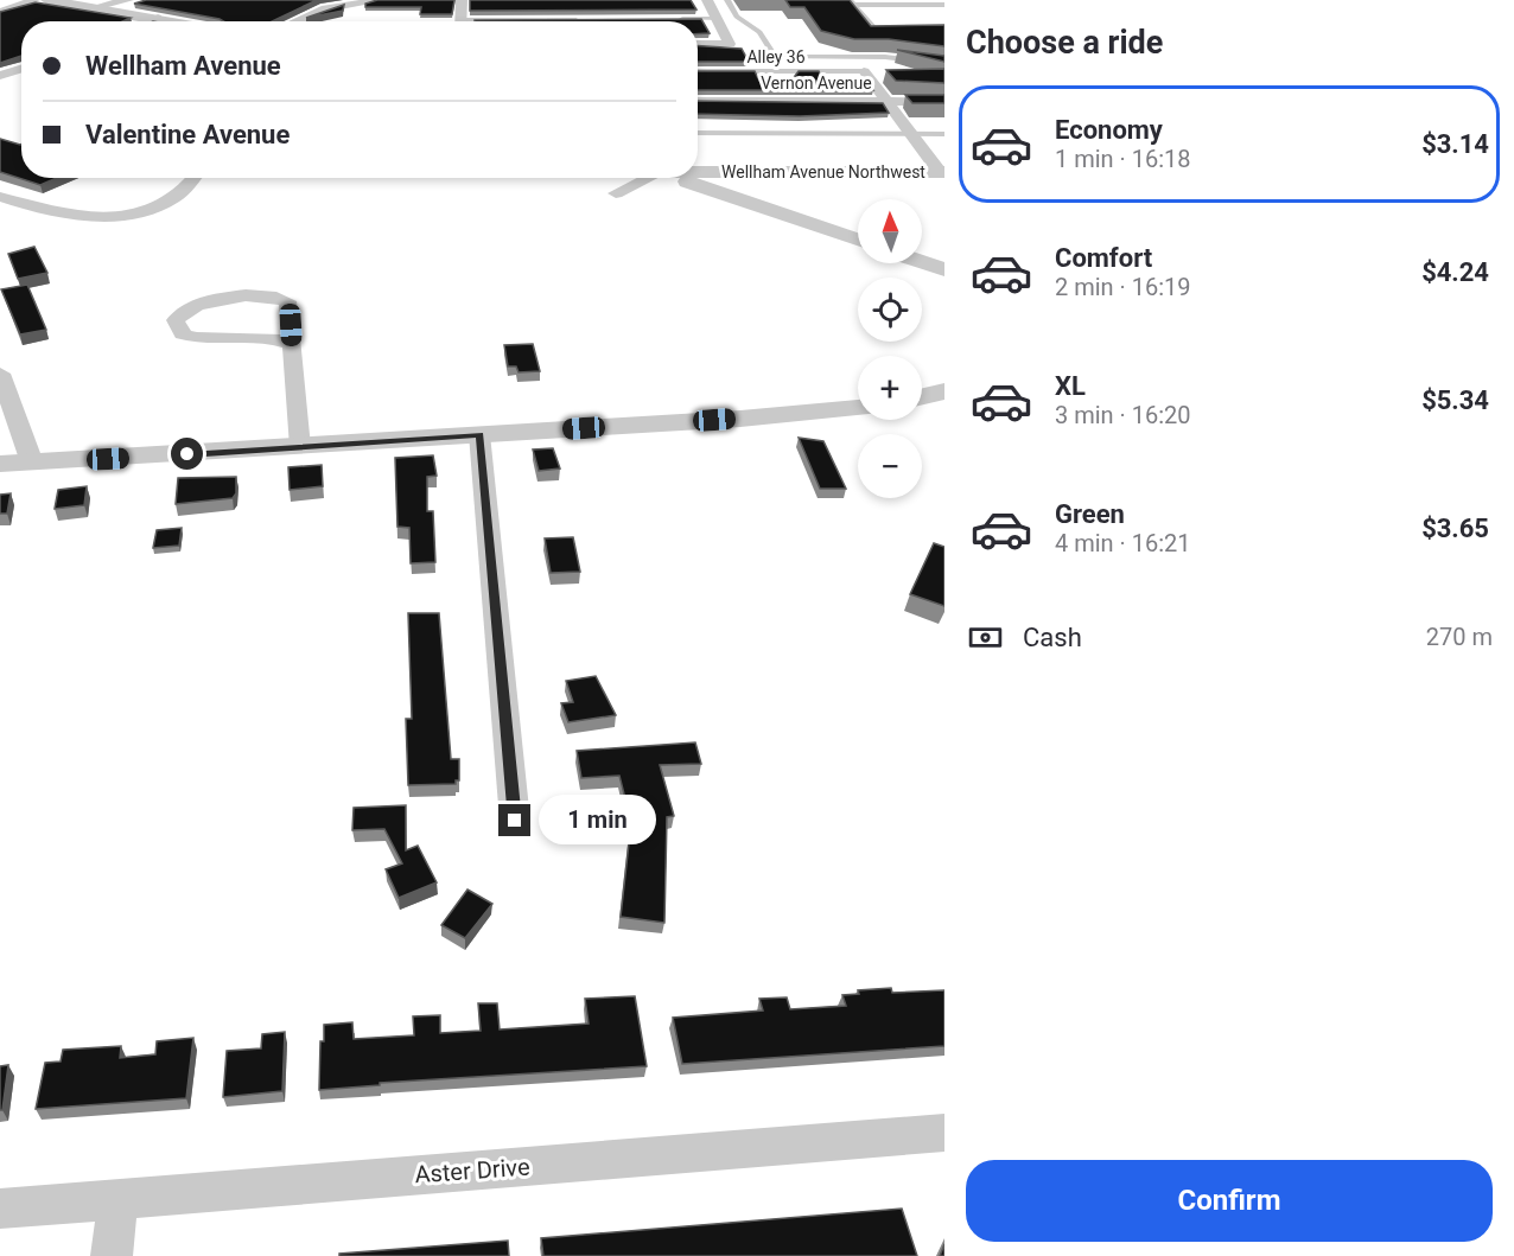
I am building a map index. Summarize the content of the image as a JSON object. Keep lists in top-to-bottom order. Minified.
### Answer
{"streets":{"street":["Vernon Avenue","Wellham Avenue Northwest","Aster Drive"],"lane":["Alley 36"]},"north":"top","page":{"heading":"Choose a ride","banner":["Wellham Avenue","Valentine Avenue"],"list":[{"name":"Economy","note":"1 min · 16:18","value":"$3.14"},{"name":"Comfort","note":"2 min · 16:19","value":"$4.24"},{"name":"XL","note":"3 min · 16:20","value":"$5.34"},{"name":"Green","note":"4 min · 16:21","value":"$3.65"}],"map_buttons":["+","−"],"pay":["Cash","270 m"],"bubble":"1 min","buttons":"Confirm"}}
